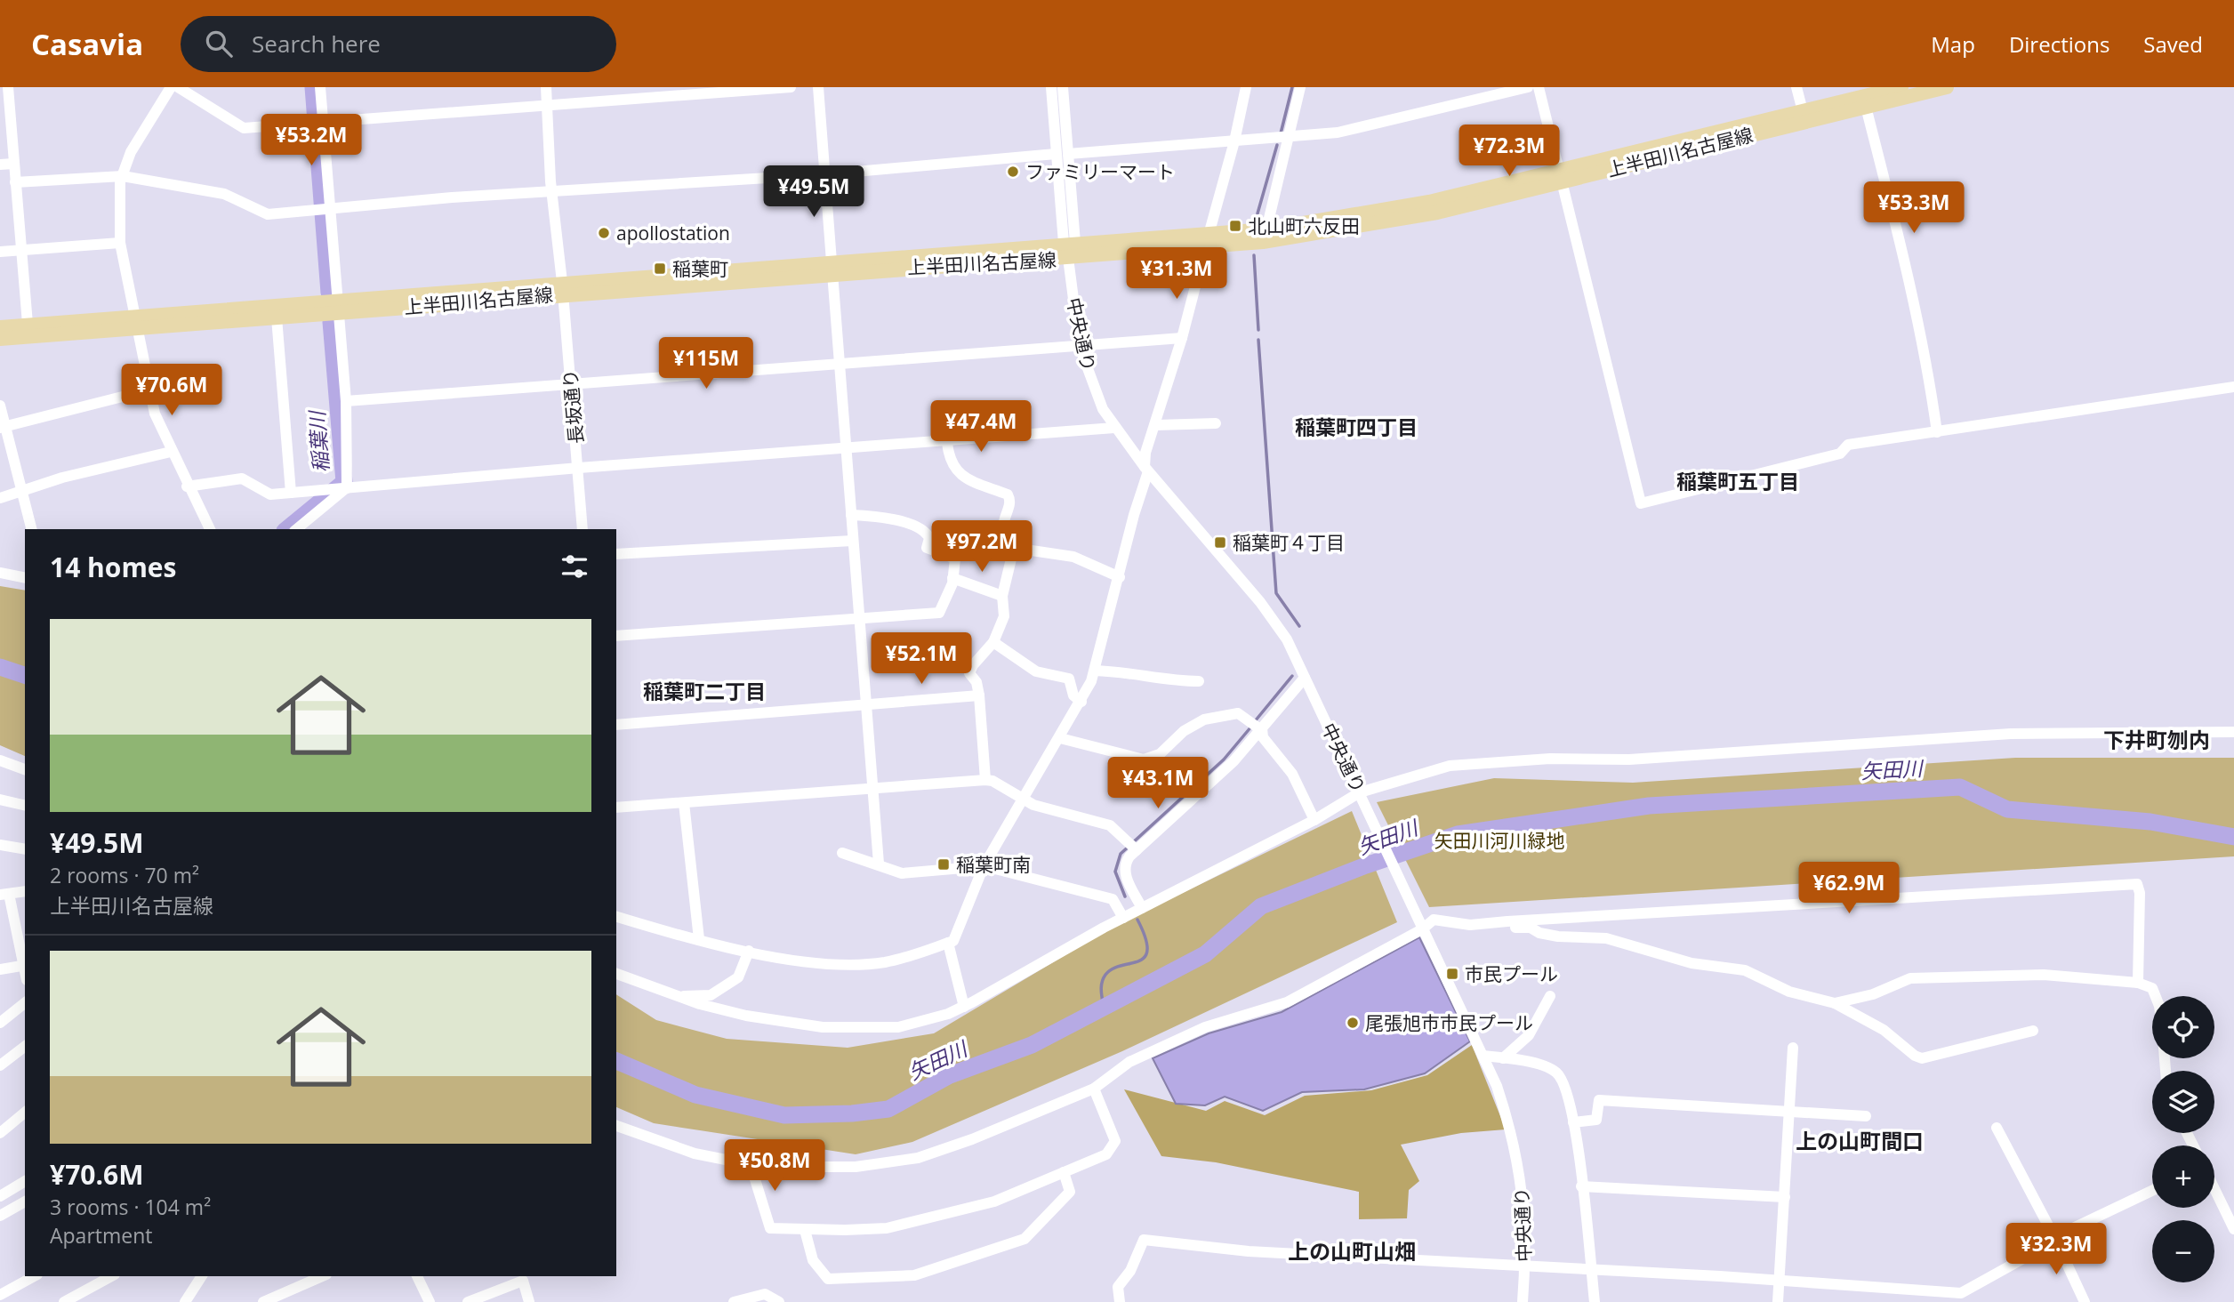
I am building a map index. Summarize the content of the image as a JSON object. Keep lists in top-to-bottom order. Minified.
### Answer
{"streets":{"main road":["上半田川名古屋線"],"street":["中央通り","長坂通り"]},"crossings":[["上半田川名古屋線","中央通り"],["上半田川名古屋線","長坂通り"]],"districts":["稲葉町四丁目","稲葉町五丁目","稲葉町二丁目","下井町刎内","上の山町間口","上の山町山畑"],"water":["稲葉川","矢田川"],"parks":["矢田川河川緑地"],"places":{"other":["ファミリーマート","apollostation","尾張旭市市民プール"],"transit":["北山町六反田","稲葉町","稲葉町４丁目","稲葉町南","市民プール"]},"page":{"header":"Casavia","search":"Search here","nav":["Map","Directions","Saved"],"price":["¥53.2M","¥72.3M","¥49.5M","¥53.3M","¥31.3M","¥115M","¥70.6M","¥47.4M","¥97.2M","¥52.1M","¥43.1M","¥62.9M","¥50.8M","¥32.3M"],"heading":"14 homes","list":[{"name":"¥49.5M","note":"2 rooms · 70 m² · 上半田川名古屋線"},{"name":"¥70.6M","note":"3 rooms · 104 m² · Apartment"}],"map_buttons":["+","−"]}}
